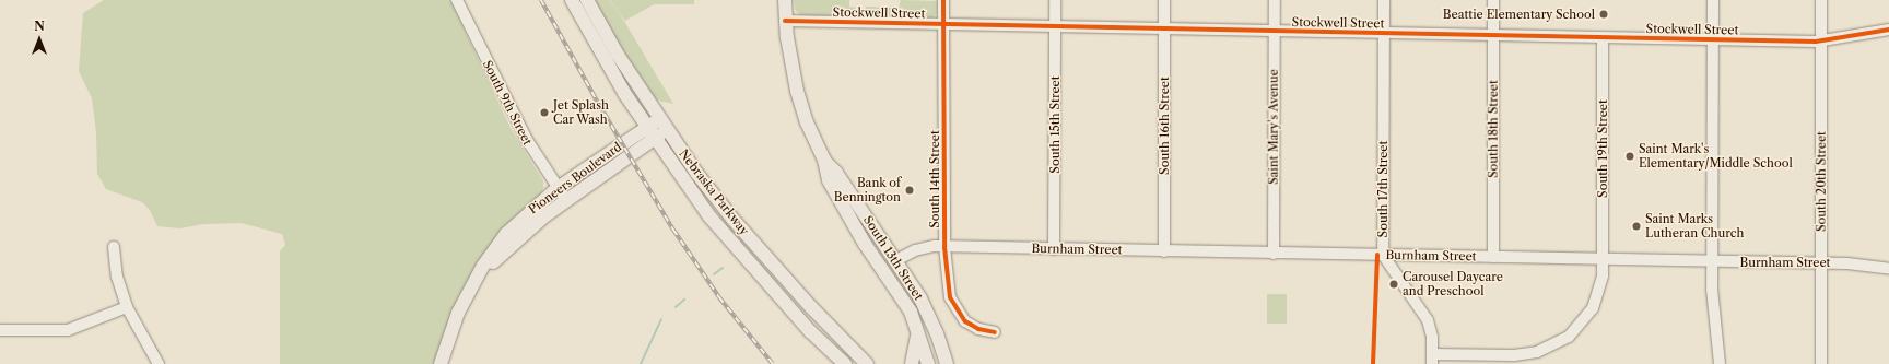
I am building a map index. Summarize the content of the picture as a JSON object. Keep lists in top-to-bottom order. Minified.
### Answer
{"streets":{"main road":["Pioneers Boulevard","Nebraska Parkway","South 13th Street"],"street":["Stockwell Street","South 9th Street","South 15th Street","South 16th Street","Saint Mary's Avenue","South 18th Street","South 19th Street","South 14th Street","South 20th Street","South 17th Street","Burnham Street"]},"crossings":[["Stockwell Street","South 15th Street"],["Stockwell Street","South 16th Street"],["Stockwell Street","Saint Mary's Avenue"],["Stockwell Street","South 18th Street"],["Stockwell Street","South 19th Street"],["Stockwell Street","South 14th Street"],["Stockwell Street","South 20th Street"],["Stockwell Street","South 17th Street"],["Stockwell Street","South 13th Street"],["South 9th Street","Pioneers Boulevard"],["South 15th Street","Burnham Street"],["South 16th Street","Burnham Street"],["Saint Mary's Avenue","Burnham Street"],["South 18th Street","Burnham Street"],["South 19th Street","South 17th Street"],["South 19th Street","Burnham Street"],["Pioneers Boulevard","Nebraska Parkway"],["South 14th Street","Burnham Street"],["South 20th Street","Burnham Street"],["South 17th Street","Burnham Street"],["Burnham Street","South 13th Street"]],"places":["Beattie Elementary School","Jet Splash Car Wash","Saint Mark's Elementary/Middle School","Bank of Bennington","Saint Marks Lutheran Church","Carousel Daycare and Preschool"],"north":"top"}
